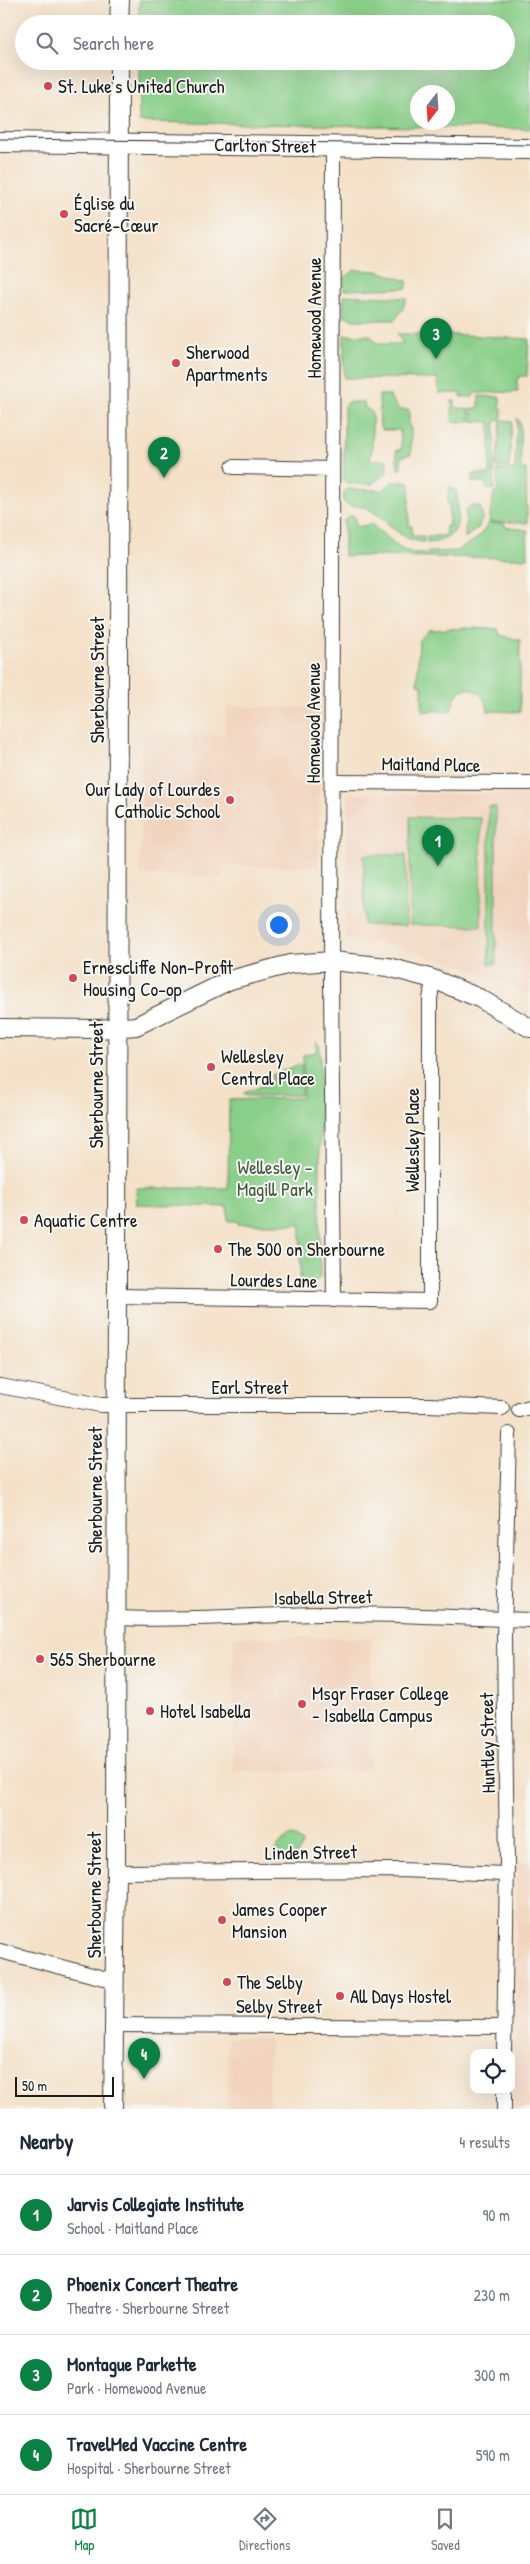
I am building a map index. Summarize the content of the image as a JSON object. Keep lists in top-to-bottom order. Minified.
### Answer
{"streets":{"main road":["Carlton Street"],"street":["Homewood Avenue","Sherbourne Street","Maitland Place","Wellesley Place","Lourdes Lane","Earl Street","Isabella Street","Huntley Street","Linden Street","Selby Street"]},"crossings":[["Carlton Street","Homewood Avenue"],["Carlton Street","Sherbourne Street"],["Homewood Avenue","Maitland Place"],["Homewood Avenue","Lourdes Lane"],["Sherbourne Street","Lourdes Lane"],["Sherbourne Street","Earl Street"],["Sherbourne Street","Isabella Street"],["Sherbourne Street","Linden Street"],["Sherbourne Street","Selby Street"],["Wellesley Place","Lourdes Lane"],["Isabella Street","Huntley Street"],["Huntley Street","Linden Street"],["Huntley Street","Selby Street"]],"parks":["Wellesley - Magill Park"],"places":["St. Luke's United Church","Église du Sacré-Cœur","Sherwood Apartments","Our Lady of Lourdes Catholic School","Ernescliffe Non-Profit Housing Co-op","Wellesley Central Place","Aquatic Centre","The 500 on Sherbourne","565 Sherbourne","Msgr Fraser College - Isabella Campus","Hotel Isabella","James Cooper Mansion","The Selby","All Days Hostel"],"scale_bar":"50 m","north":"bottom","page":{"search":"Search here","pins":["3","2","1","4"],"scale":"50 m","heading":["Nearby","4 results"],"list":[{"mark":"1","name":"Jarvis Collegiate Institute","note":"School · Maitland Place","value":"90 m"},{"mark":"2","name":"Phoenix Concert Theatre","note":"Theatre · Sherbourne Street","value":"230 m"},{"mark":"3","name":"Montague Parkette","note":"Park · Homewood Avenue","value":"300 m"},{"mark":"4","name":"TravelMed Vaccine Centre","note":"Hospital · Sherbourne Street","value":"590 m"}],"nav":["Map","Directions","Saved"]}}
